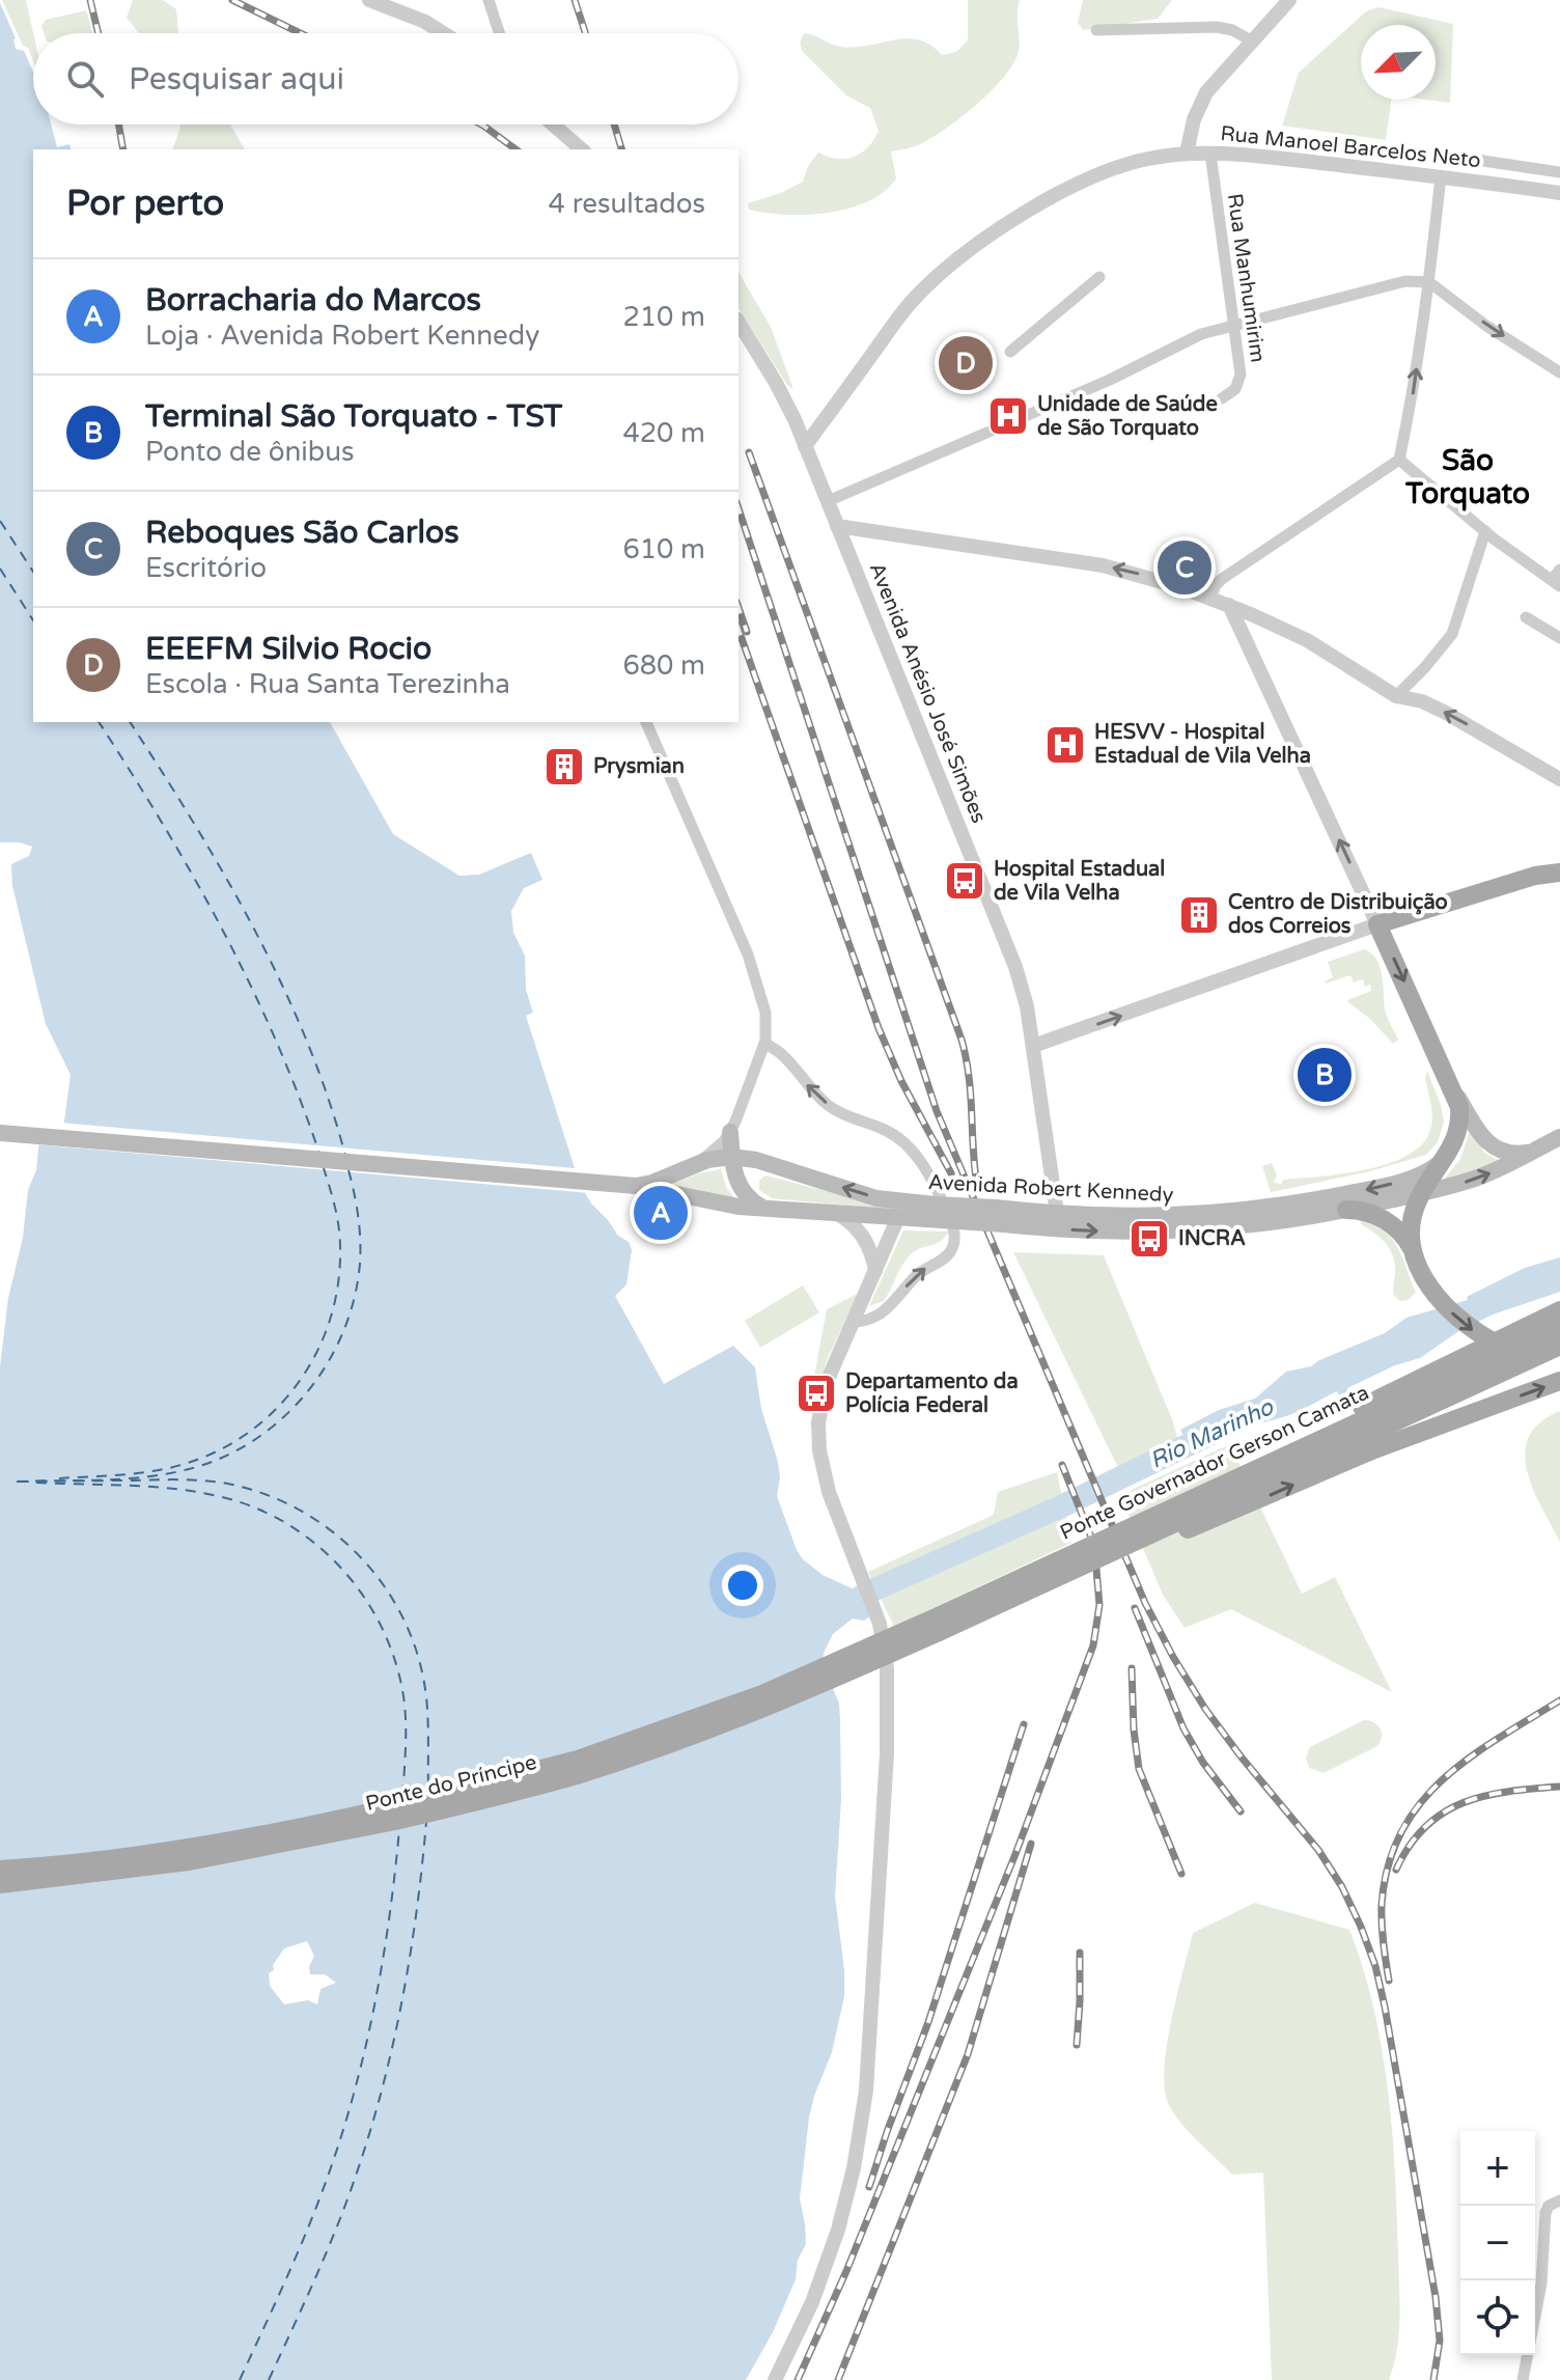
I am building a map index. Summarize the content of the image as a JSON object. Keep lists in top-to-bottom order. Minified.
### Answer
{"streets":{"main road":["Avenida Robert Kennedy","Ponte Governador Gerson Camata","Ponte do Príncipe"],"street":["Rua Manoel Barcelos Neto","Rua Manhumirim","Avenida Anésio José Simões"]},"crossings":[["Rua Manoel Barcelos Neto","Rua Manhumirim"],["Rua Manoel Barcelos Neto","Avenida Anésio José Simões"],["Avenida Anésio José Simões","Avenida Robert Kennedy"],["Ponte Governador Gerson Camata","Ponte do Príncipe"]],"districts":["São Torquato"],"water":["Rio Marinho"],"places":{"hospital":["Unidade de Saúde de São Torquato","HESVV - Hospital Estadual de Vila Velha"],"building":["Prysmian","Centro de Distribuição dos Correios"],"bus stop":["Hospital Estadual de Vila Velha","INCRA","Departamento da Polícia Federal"]},"north":"bottom left","page":{"search":"Pesquisar aqui","heading":["Por perto","4 resultados"],"list":[{"mark":"A","name":"Borracharia do Marcos","note":"Loja · Avenida Robert Kennedy","value":"210 m"},{"mark":"B","name":"Terminal São Torquato - TST","note":"Ponto de ônibus","value":"420 m"},{"mark":"C","name":"Reboques São Carlos","note":"Escritório","value":"610 m"},{"mark":"D","name":"EEEFM Silvio Rocio","note":"Escola · Rua Santa Terezinha","value":"680 m"}],"pins":["D","C","B","A"],"map_buttons":["+","−"]}}
